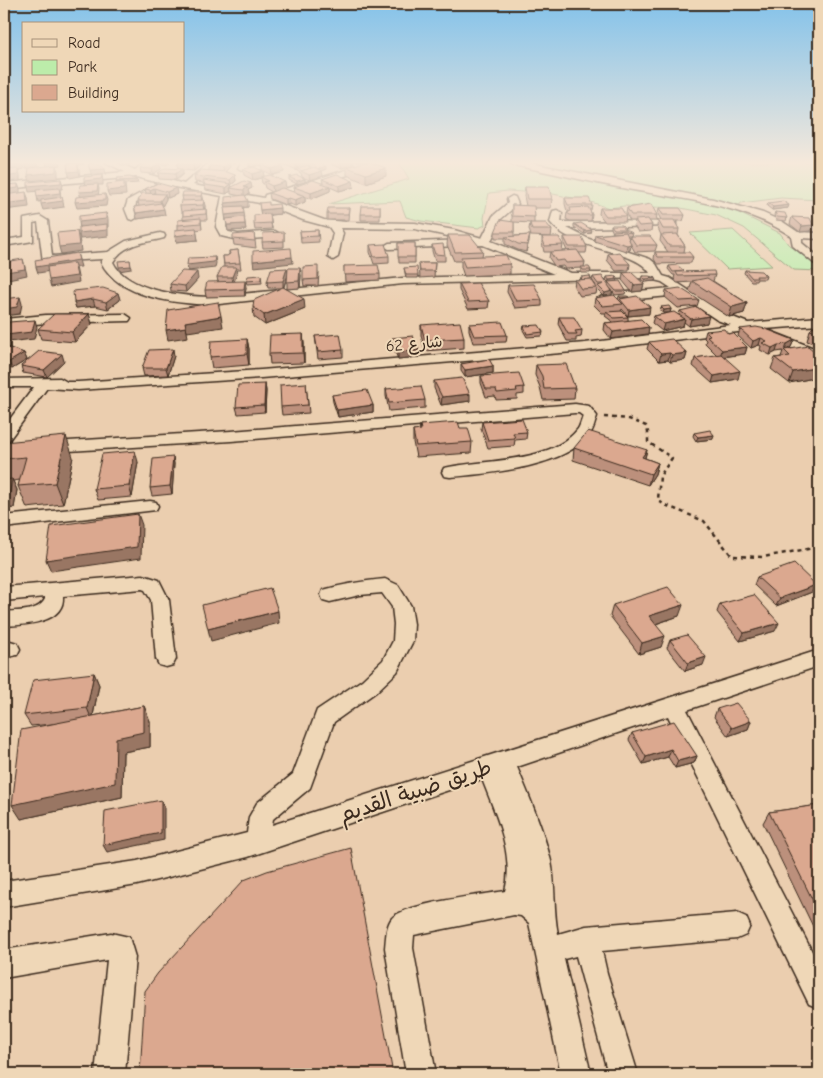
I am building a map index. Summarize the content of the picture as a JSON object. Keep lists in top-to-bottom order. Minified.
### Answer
{"streets":{"street":["شارع 62","طريق ضبية القديم"]},"legend":["Road","Park","Building"]}
